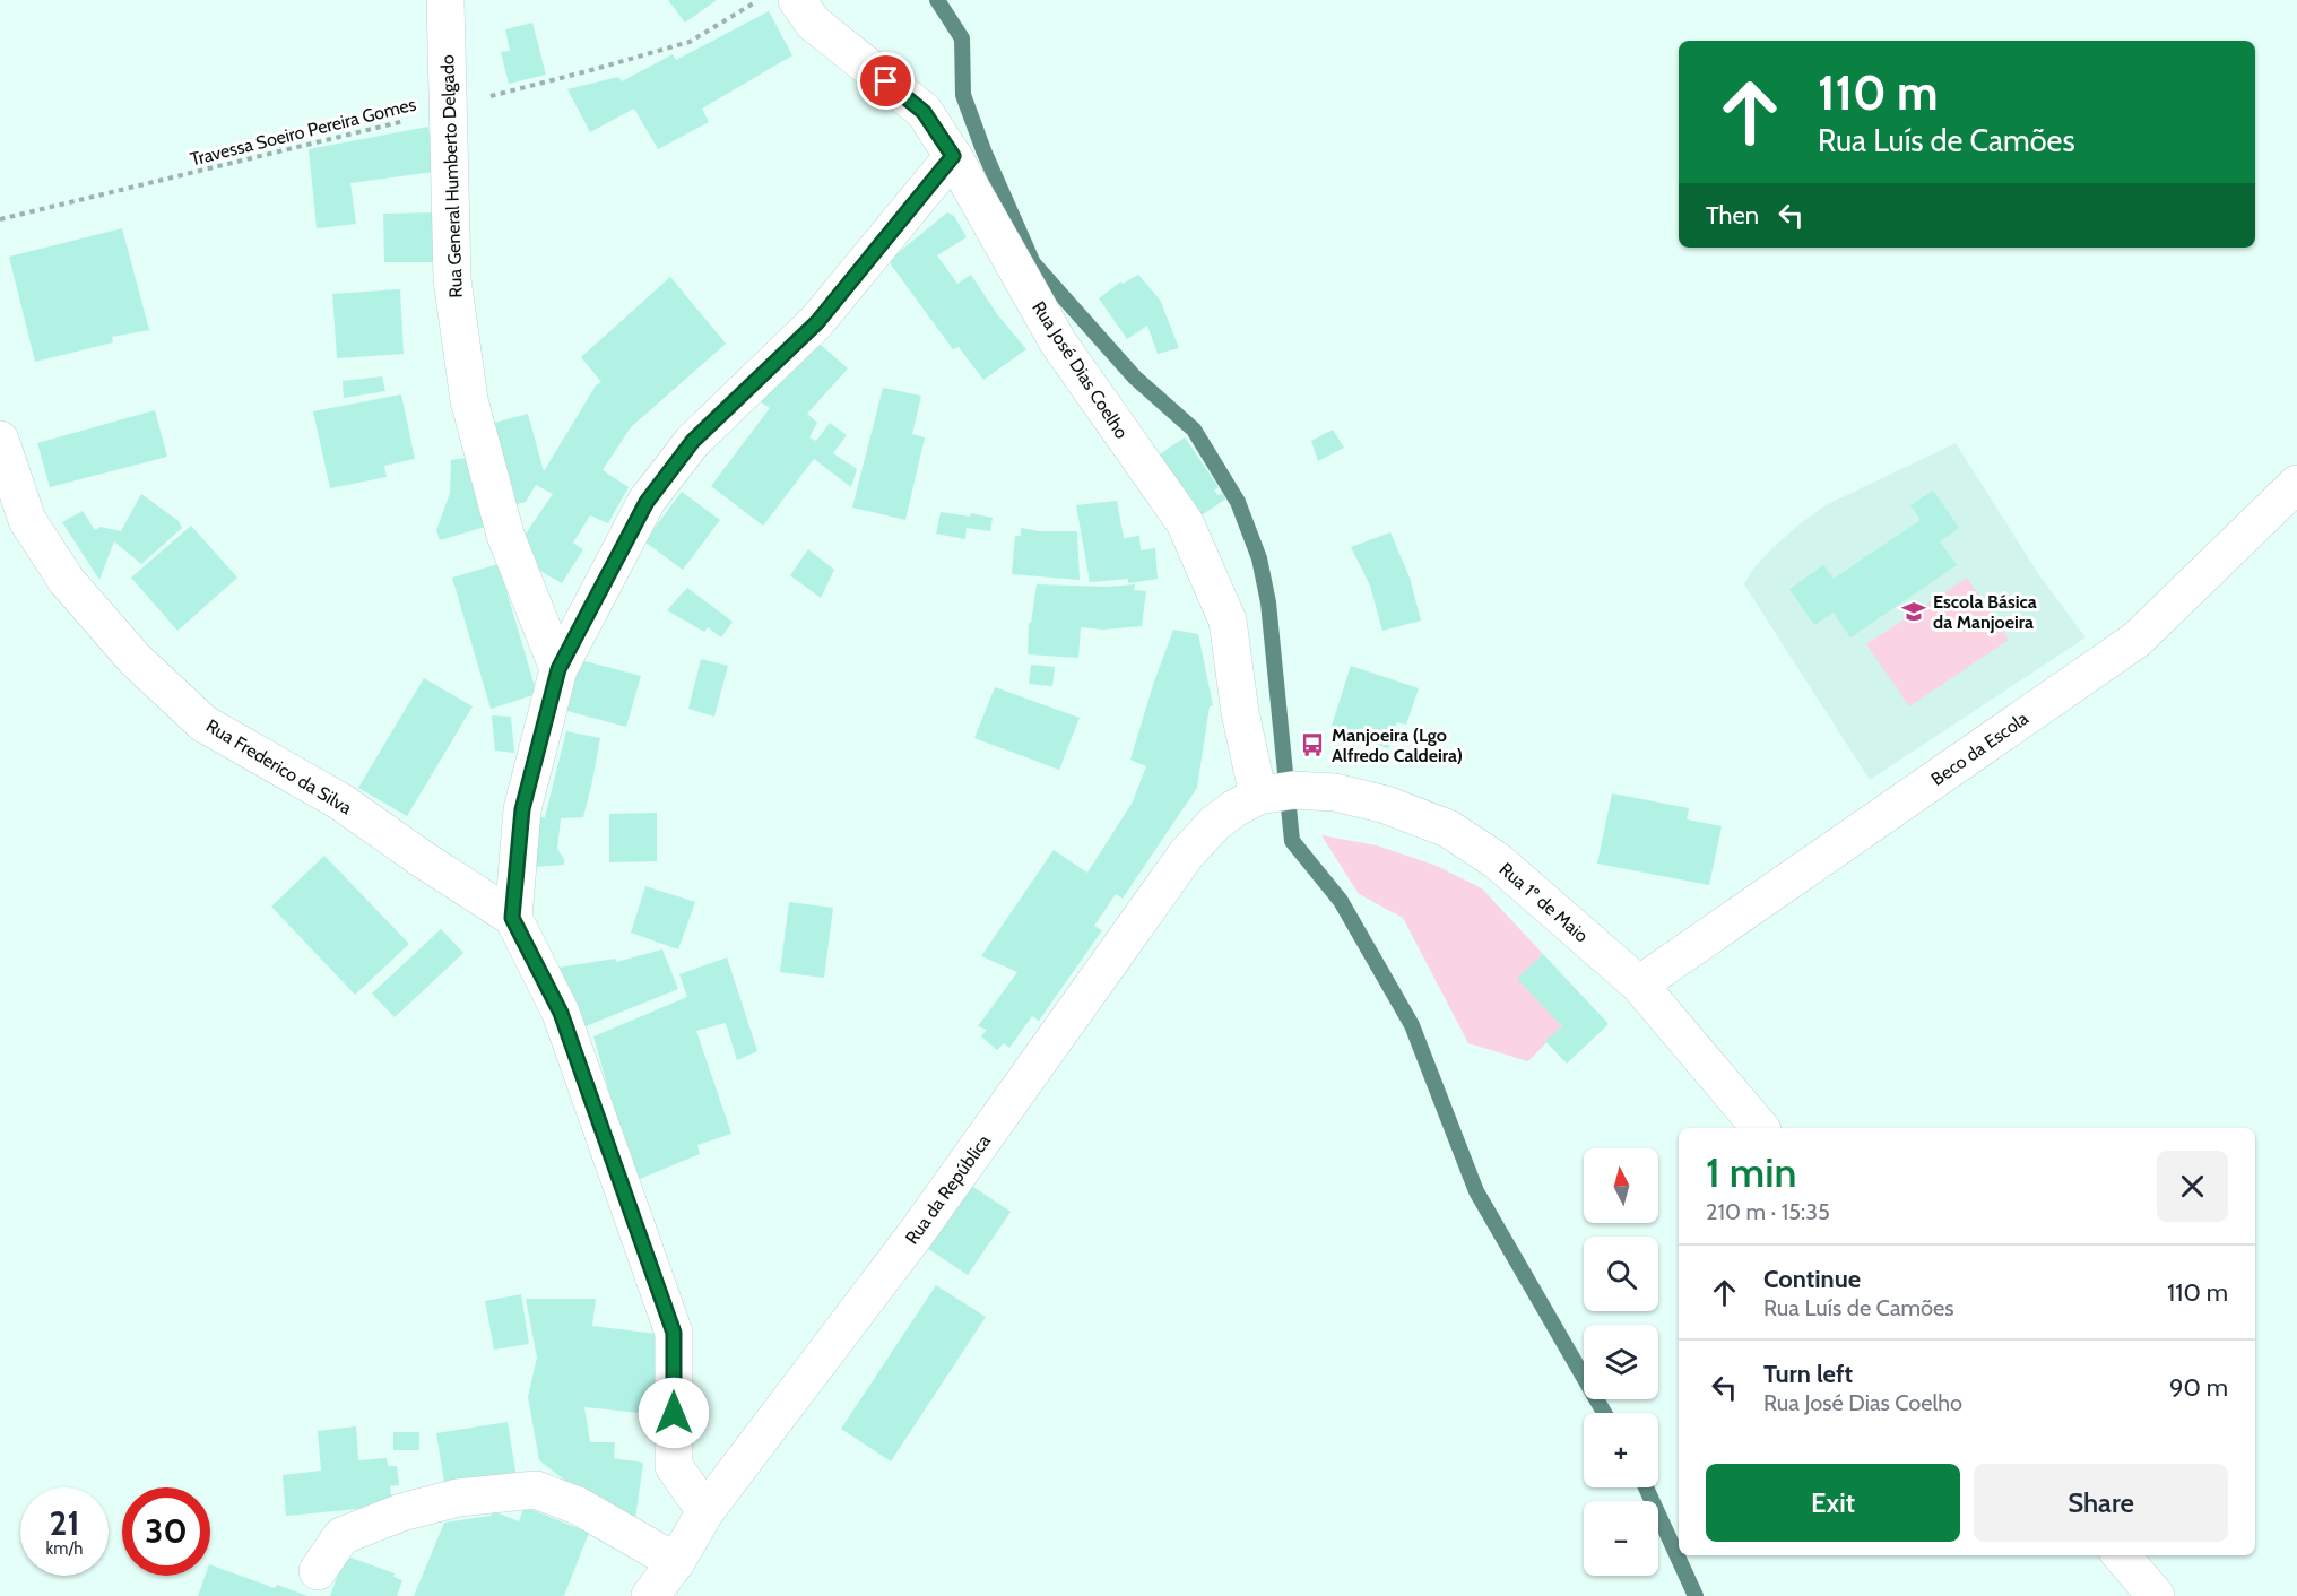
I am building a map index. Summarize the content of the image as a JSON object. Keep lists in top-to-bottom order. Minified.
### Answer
{"streets":{"street":["Rua General Humberto Delgado","Rua José Dias Coelho","Beco da Escola","Rua Frederico da Silva","Rua 1º de Maio","Rua da República"],"path":["Travessa Soeiro Pereira Gomes"]},"crossings":[["Travessa Soeiro Pereira Gomes","Rua General Humberto Delgado"],["Rua José Dias Coelho","Rua 1º de Maio"],["Rua José Dias Coelho","Rua da República"],["Beco da Escola","Rua 1º de Maio"],["Rua 1º de Maio","Rua da República"]],"places":{"school or university":["Escola Básica da Manjoeira"],"bus stop":["Manjoeira (Lgo Alfredo Caldeira)"]},"north":"top","page":{"turn":["110 m","Rua Luís de Camões"],"then":"Then","heading":["1 min","210 m · 15:35"],"map_buttons":["+","−"],"list":[{"name":"Continue","note":"Rua Luís de Camões","value":"110 m"},{"name":"Turn left","note":"Rua José Dias Coelho","value":"90 m"}],"buttons":["Exit","Share"],"speed":"21 km/h","limit":"30"}}
